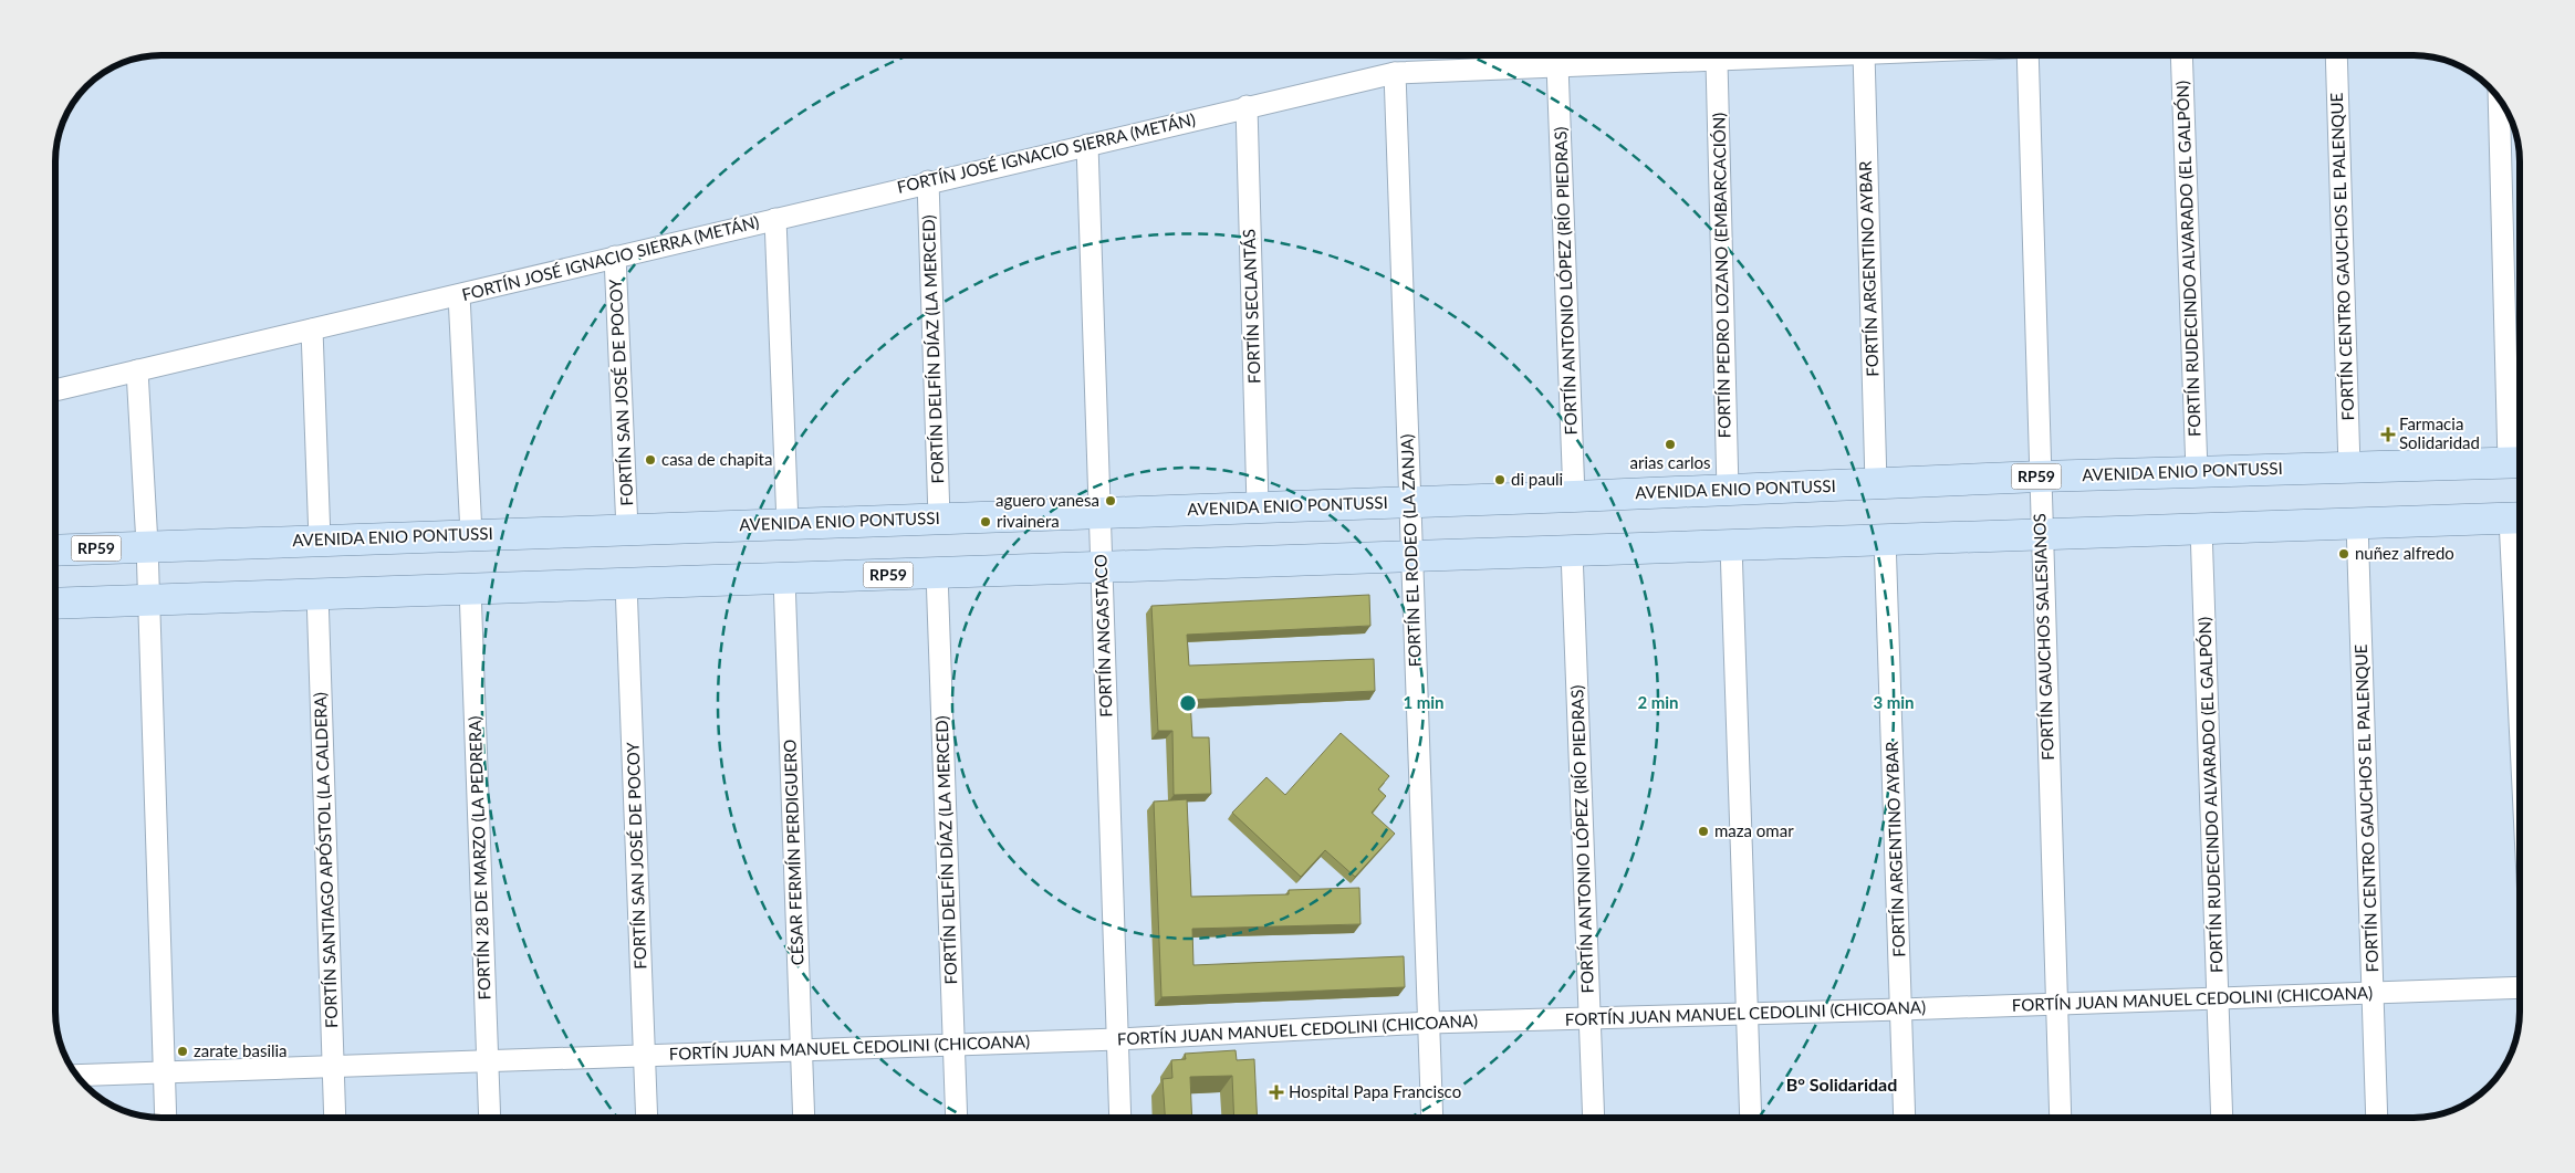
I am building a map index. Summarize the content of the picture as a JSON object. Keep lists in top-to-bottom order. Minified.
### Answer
{"streets":{"main road":["AVENIDA ENIO PONTUSSI","RP59"],"street":["FORTÍN JOSÉ IGNACIO SIERRA (METÁN)","FORTÍN CENTRO GAUCHOS EL PALENQUE","FORTÍN RUDECINDO ALVARADO (EL GALPÓN)","FORTÍN ARGENTINO AYBAR","FORTÍN PEDRO LOZANO (EMBARCACIÓN)","FORTÍN ANTONIO LÓPEZ (RÍO PIEDRAS)","FORTÍN SECLANTÁS","FORTÍN DELFÍN DÍAZ (LA MERCED)","FORTÍN SAN JOSÉ DE POCOY","FORTÍN EL RODEO (LA ZANJA)","FORTÍN ANGASTACO","FORTÍN GAUCHOS SALESIANOS","CÉSAR FERMÍN PERDIGUERO","FORTÍN 28 DE MARZO (LA PEDRERA)","FORTÍN SANTIAGO APÓSTOL (LA CALDERA)","FORTÍN JUAN MANUEL CEDOLINI (CHICOANA)"]},"crossings":[["FORTÍN JOSÉ IGNACIO SIERRA (METÁN)","FORTÍN PEDRO LOZANO (EMBARCACIÓN)"],["FORTÍN JOSÉ IGNACIO SIERRA (METÁN)","FORTÍN ANTONIO LÓPEZ (RÍO PIEDRAS)"],["FORTÍN JOSÉ IGNACIO SIERRA (METÁN)","FORTÍN SECLANTÁS"],["FORTÍN JOSÉ IGNACIO SIERRA (METÁN)","FORTÍN DELFÍN DÍAZ (LA MERCED)"],["FORTÍN JOSÉ IGNACIO SIERRA (METÁN)","FORTÍN SAN JOSÉ DE POCOY"],["FORTÍN JOSÉ IGNACIO SIERRA (METÁN)","FORTÍN EL RODEO (LA ZANJA)"],["FORTÍN JOSÉ IGNACIO SIERRA (METÁN)","FORTÍN ANGASTACO"],["FORTÍN CENTRO GAUCHOS EL PALENQUE","AVENIDA ENIO PONTUSSI"],["FORTÍN CENTRO GAUCHOS EL PALENQUE","RP59"],["FORTÍN CENTRO GAUCHOS EL PALENQUE","FORTÍN JUAN MANUEL CEDOLINI (CHICOANA)"],["FORTÍN RUDECINDO ALVARADO (EL GALPÓN)","AVENIDA ENIO PONTUSSI"],["FORTÍN RUDECINDO ALVARADO (EL GALPÓN)","RP59"],["FORTÍN RUDECINDO ALVARADO (EL GALPÓN)","FORTÍN JUAN MANUEL CEDOLINI (CHICOANA)"],["FORTÍN ARGENTINO AYBAR","AVENIDA ENIO PONTUSSI"],["FORTÍN ARGENTINO AYBAR","RP59"],["FORTÍN ARGENTINO AYBAR","FORTÍN JUAN MANUEL CEDOLINI (CHICOANA)"],["FORTÍN PEDRO LOZANO (EMBARCACIÓN)","AVENIDA ENIO PONTUSSI"],["FORTÍN ANTONIO LÓPEZ (RÍO PIEDRAS)","AVENIDA ENIO PONTUSSI"],["FORTÍN ANTONIO LÓPEZ (RÍO PIEDRAS)","RP59"],["FORTÍN ANTONIO LÓPEZ (RÍO PIEDRAS)","FORTÍN JUAN MANUEL CEDOLINI (CHICOANA)"],["FORTÍN SECLANTÁS","AVENIDA ENIO PONTUSSI"],["FORTÍN DELFÍN DÍAZ (LA MERCED)","AVENIDA ENIO PONTUSSI"],["FORTÍN DELFÍN DÍAZ (LA MERCED)","RP59"],["FORTÍN DELFÍN DÍAZ (LA MERCED)","FORTÍN JUAN MANUEL CEDOLINI (CHICOANA)"],["FORTÍN SAN JOSÉ DE POCOY","AVENIDA ENIO PONTUSSI"],["FORTÍN SAN JOSÉ DE POCOY","RP59"],["FORTÍN SAN JOSÉ DE POCOY","FORTÍN JUAN MANUEL CEDOLINI (CHICOANA)"],["AVENIDA ENIO PONTUSSI","FORTÍN EL RODEO (LA ZANJA)"],["AVENIDA ENIO PONTUSSI","FORTÍN ANGASTACO"],["AVENIDA ENIO PONTUSSI","FORTÍN GAUCHOS SALESIANOS"],["RP59","FORTÍN EL RODEO (LA ZANJA)"],["RP59","FORTÍN ANGASTACO"],["RP59","FORTÍN GAUCHOS SALESIANOS"],["RP59","CÉSAR FERMÍN PERDIGUERO"],["RP59","FORTÍN 28 DE MARZO (LA PEDRERA)"],["RP59","FORTÍN SANTIAGO APÓSTOL (LA CALDERA)"],["FORTÍN EL RODEO (LA ZANJA)","FORTÍN JUAN MANUEL CEDOLINI (CHICOANA)"],["FORTÍN ANGASTACO","FORTÍN JUAN MANUEL CEDOLINI (CHICOANA)"],["FORTÍN GAUCHOS SALESIANOS","FORTÍN JUAN MANUEL CEDOLINI (CHICOANA)"],["CÉSAR FERMÍN PERDIGUERO","FORTÍN JUAN MANUEL CEDOLINI (CHICOANA)"],["FORTÍN 28 DE MARZO (LA PEDRERA)","FORTÍN JUAN MANUEL CEDOLINI (CHICOANA)"],["FORTÍN SANTIAGO APÓSTOL (LA CALDERA)","FORTÍN JUAN MANUEL CEDOLINI (CHICOANA)"]],"districts":["B° Solidaridad"],"places":{"health":["Farmacia Solidaridad","Hospital Papa Francisco"],"other":["arias carlos","casa de chapita","di pauli","aguero vanesa","rivainera","nuñez alfredo","maza omar","zarate basilia"]},"rings":["1 min","2 min","3 min"]}
